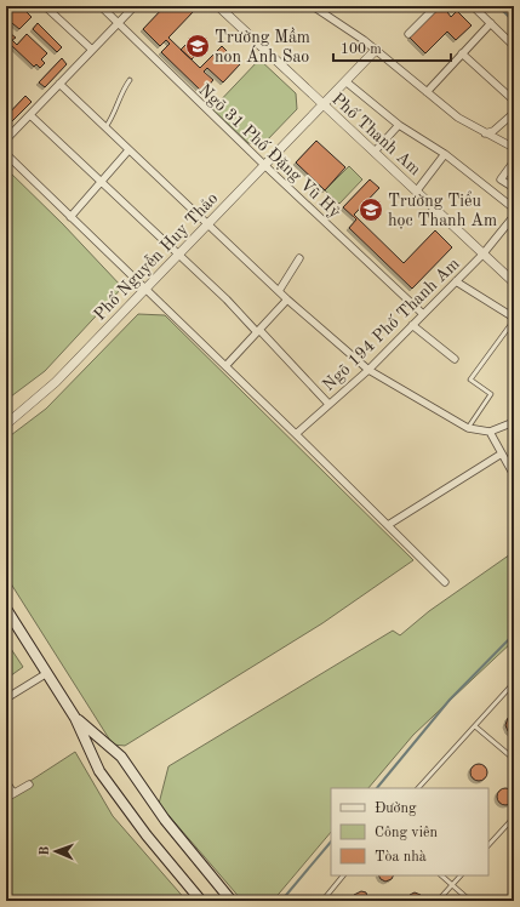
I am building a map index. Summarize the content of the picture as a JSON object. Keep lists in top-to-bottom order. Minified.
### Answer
{"streets":{"street":["Phố Thanh Am","Ngõ 31 Phố Đặng Vũ Hỷ","Phố Nguyễn Huy Thảo","Ngõ 194 Phố Thanh Am"]},"crossings":[["Phố Thanh Am","Phố Nguyễn Huy Thảo"],["Phố Thanh Am","Ngõ 194 Phố Thanh Am"],["Ngõ 31 Phố Đặng Vũ Hỷ","Phố Nguyễn Huy Thảo"],["Ngõ 31 Phố Đặng Vũ Hỷ","Ngõ 194 Phố Thanh Am"]],"places":{"school or university":["Trường Mầm non Ánh Sao","Trường Tiểu học Thanh Am"]},"legend":["Đường","Công viên","Tòa nhà"],"scale_bar":"100 m","north":"left"}
